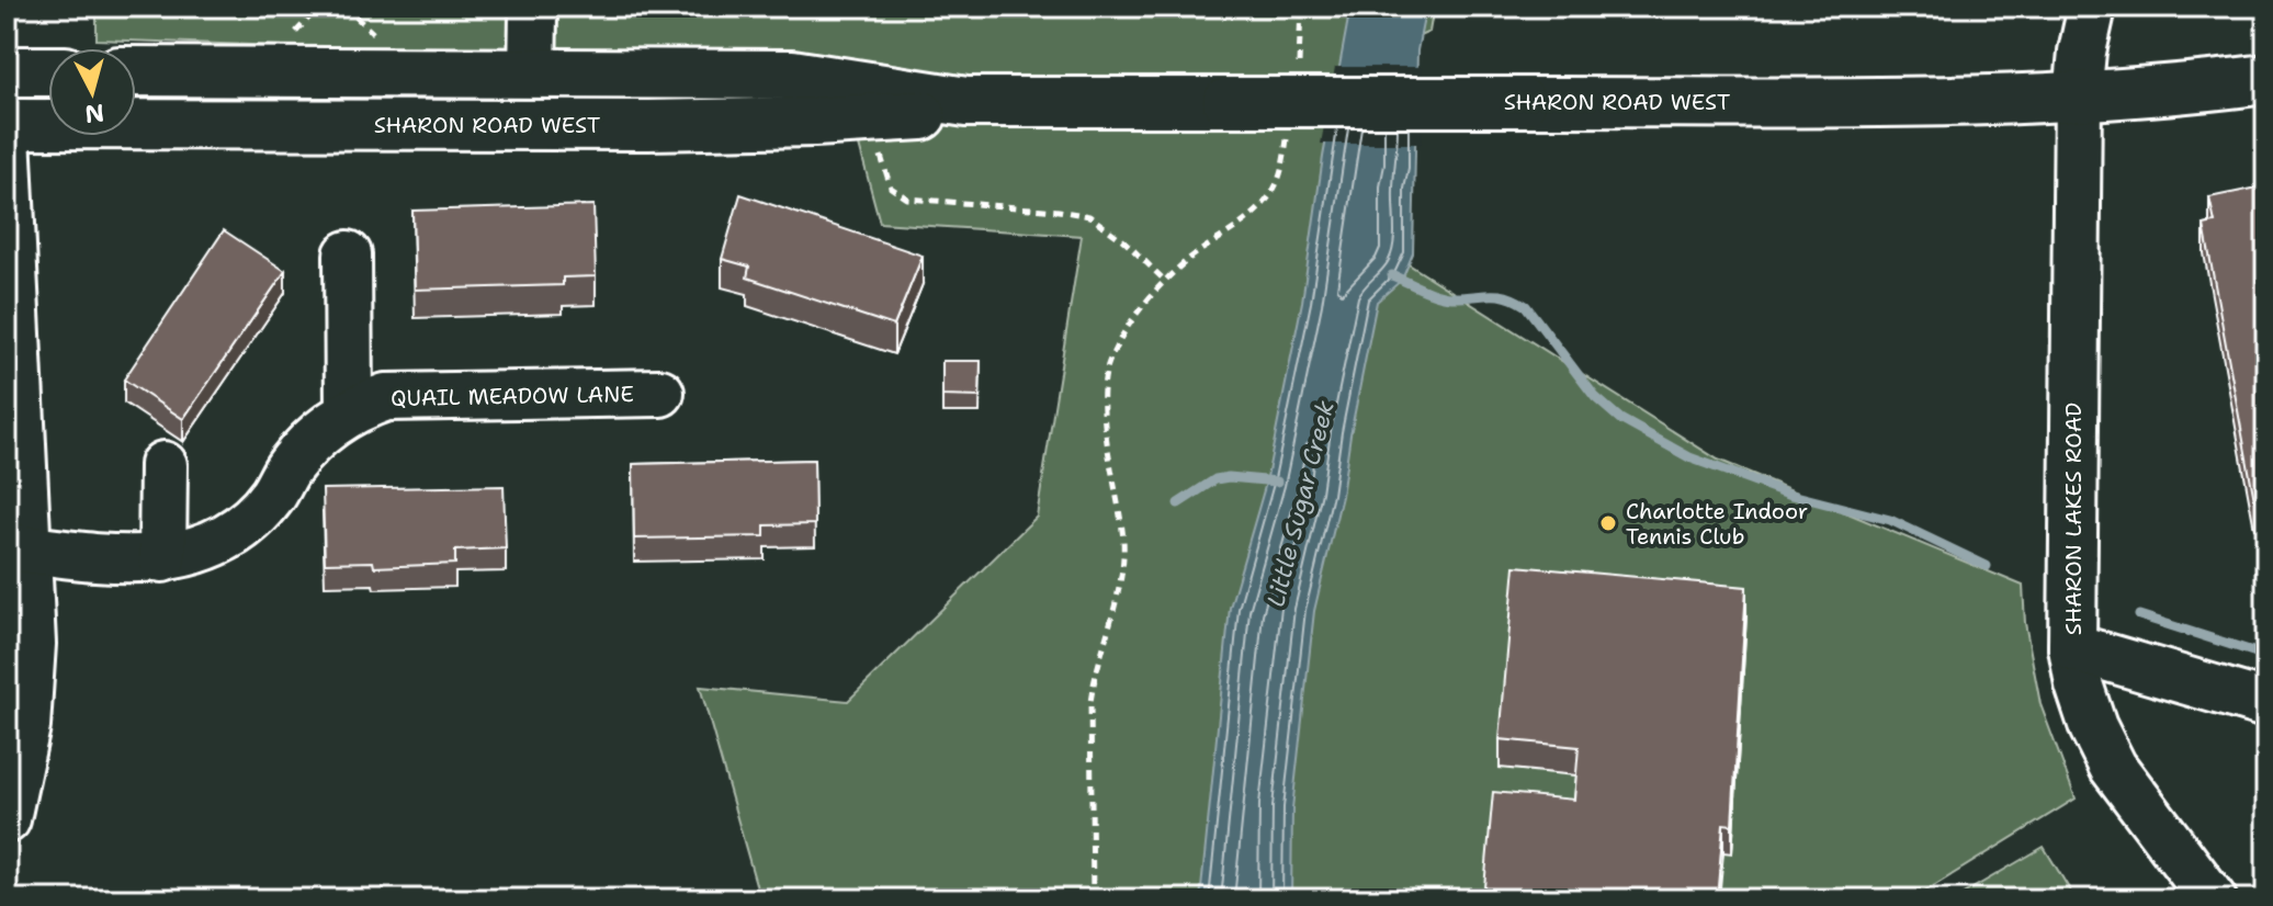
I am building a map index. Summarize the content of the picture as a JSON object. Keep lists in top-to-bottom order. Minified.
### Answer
{"streets":{"main road":["SHARON ROAD WEST"],"street":["QUAIL MEADOW LANE","SHARON LAKES ROAD"]},"crossings":[["SHARON ROAD WEST","SHARON LAKES ROAD"]],"water":["Little Sugar Creek"],"places":["Charlotte Indoor Tennis Club"],"north":"bottom"}
